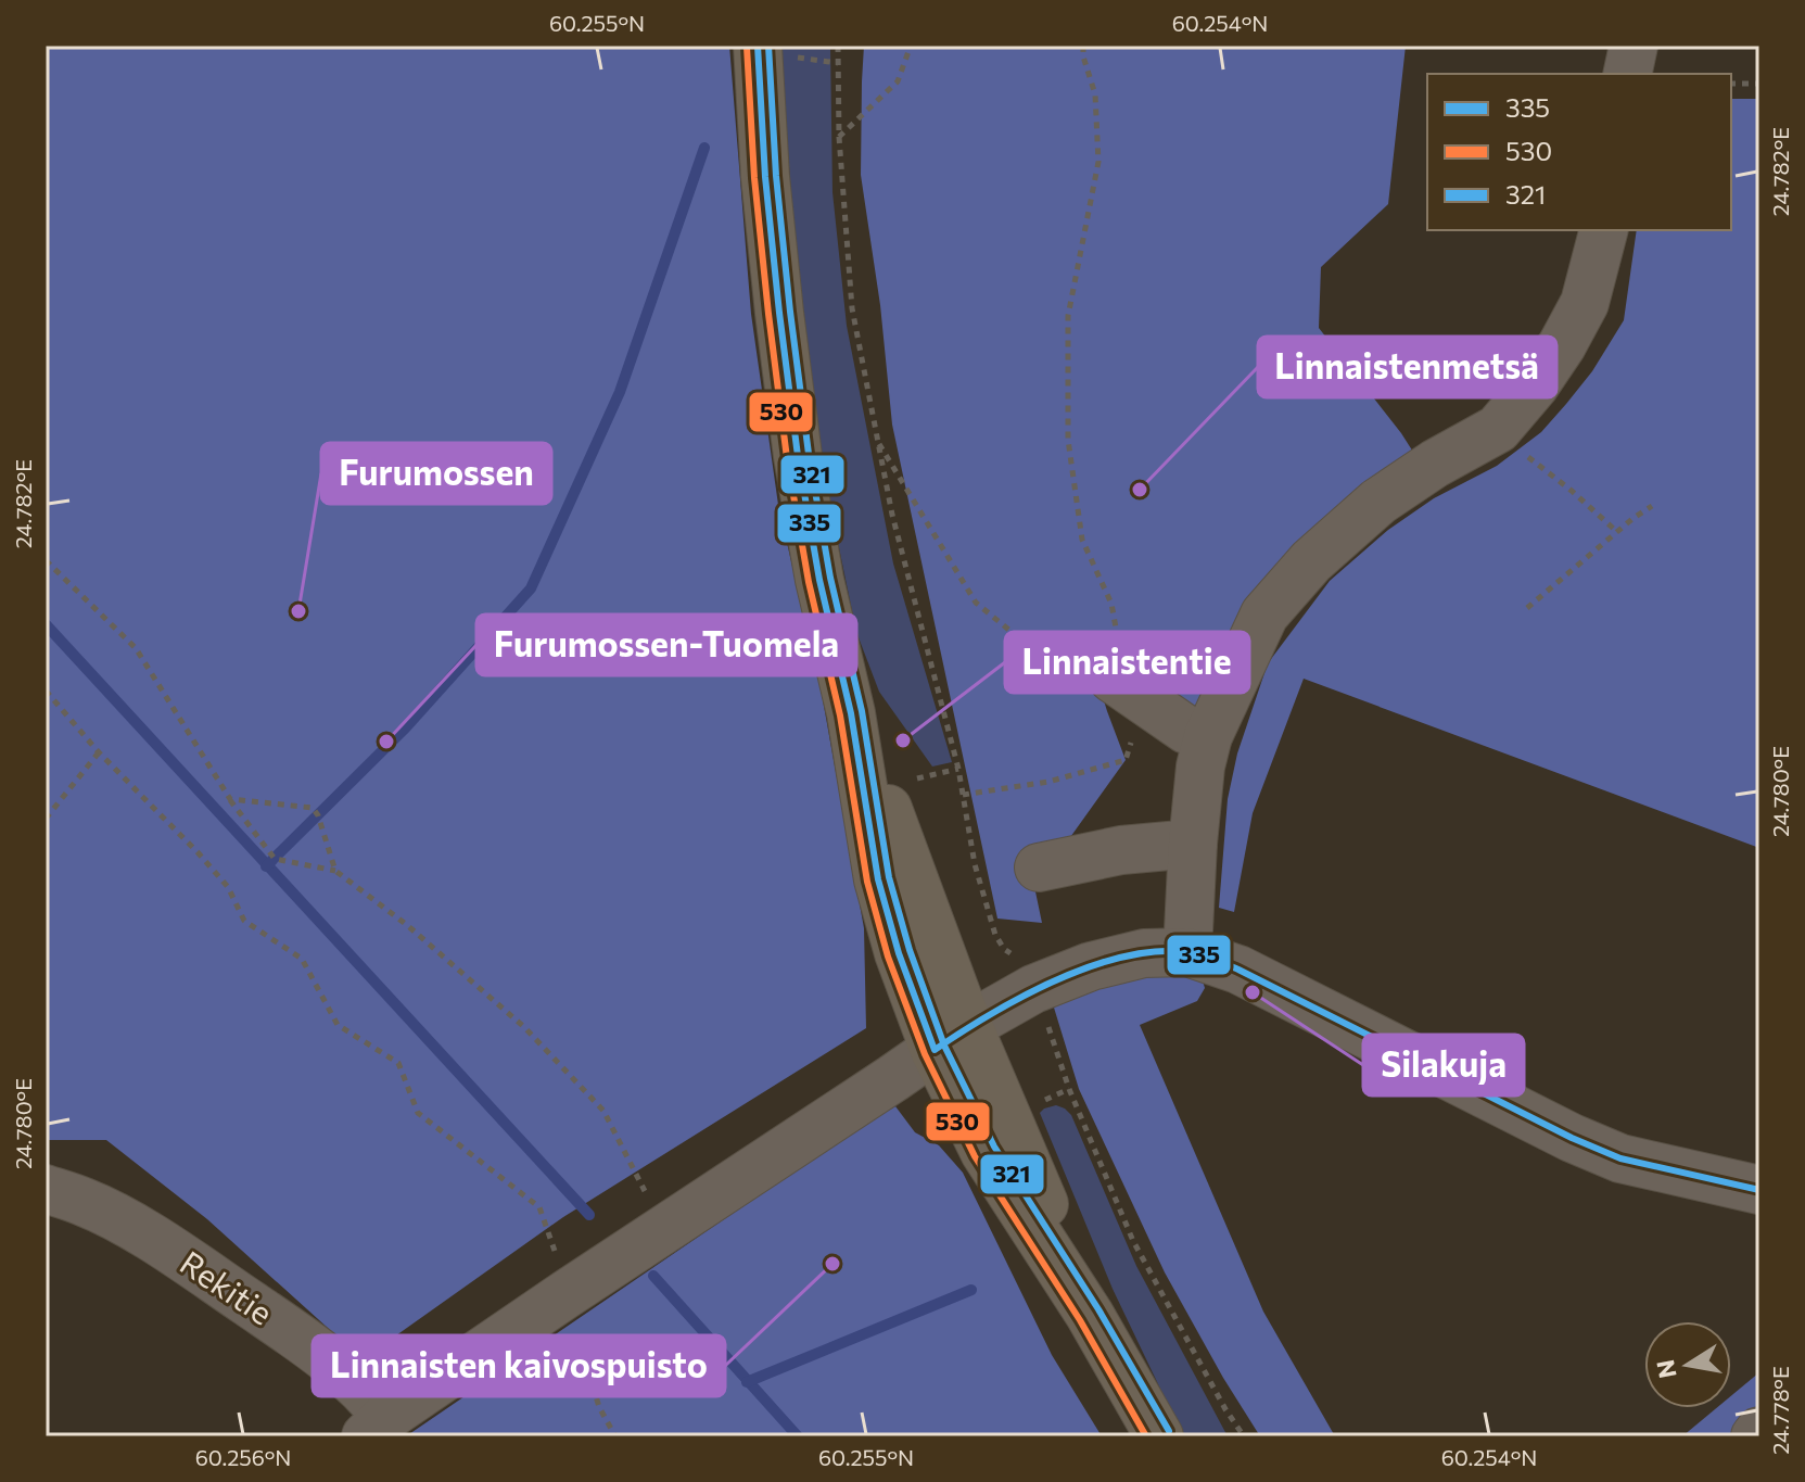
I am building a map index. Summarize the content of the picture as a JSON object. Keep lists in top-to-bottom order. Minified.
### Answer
{"streets":{"street":["Rekitie"]},"places":["Linnaistenmetsä","Furumossen","Linnaistentie","Furumossen-Tuomela","Silakuja","Linnaisten kaivospuisto"],"lines":["transit line 335","transit line 321","transit line 530"],"legend":["335","530","321"],"north":"left","coordinates":["60.255°N","60.254°N","24.782°E","24.780°E","24.778°E","60.256°N"]}
